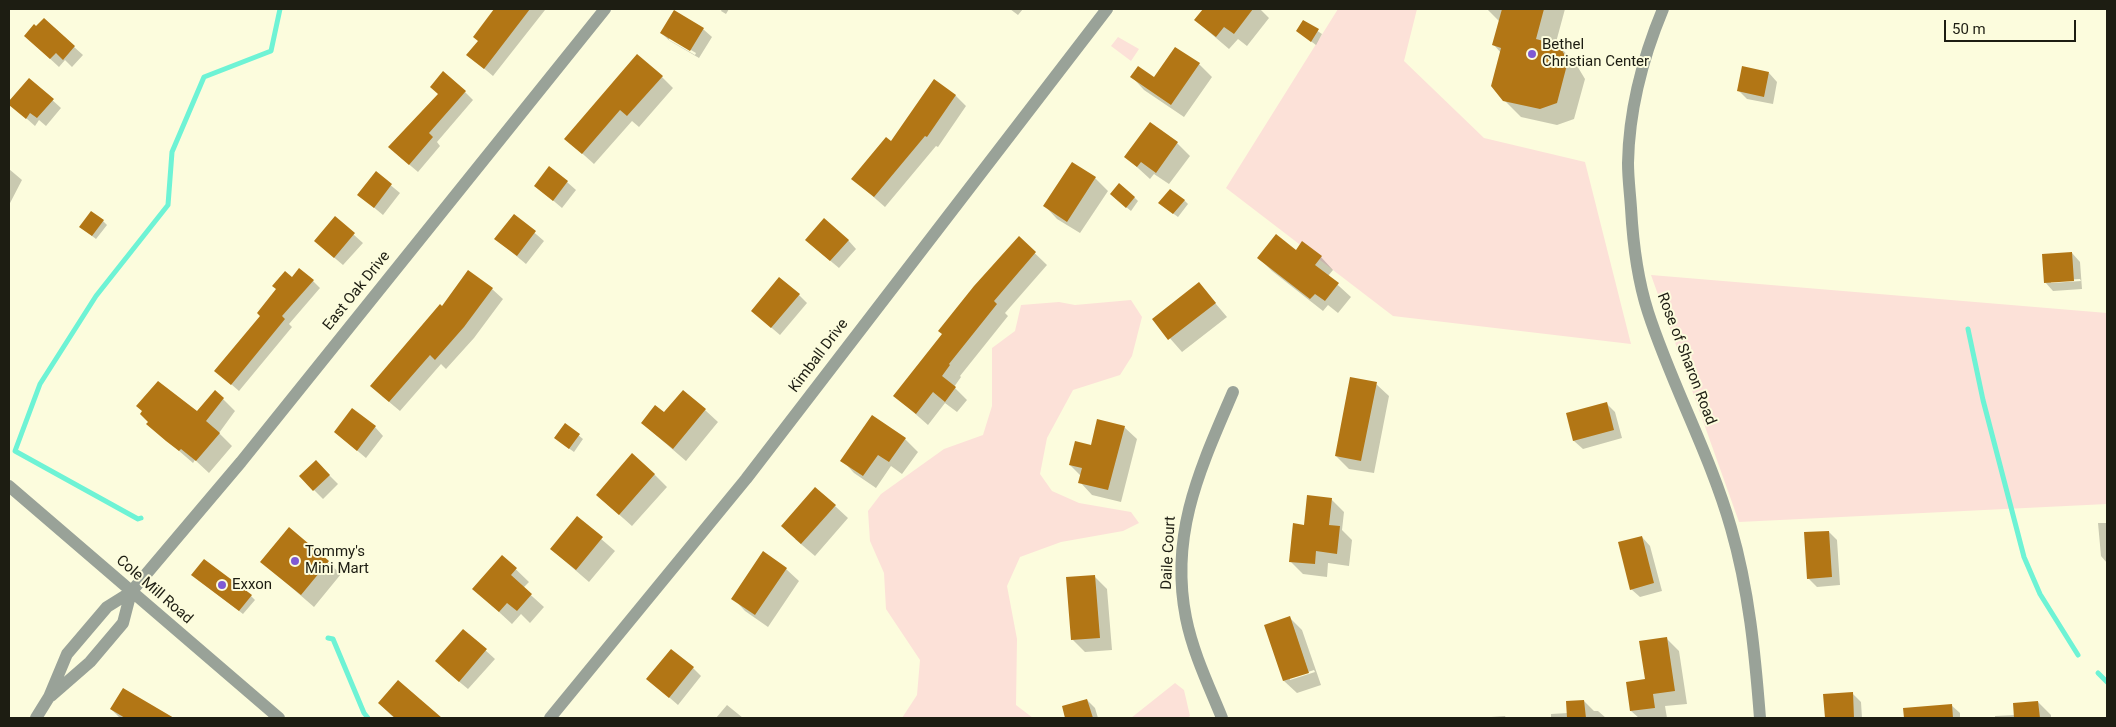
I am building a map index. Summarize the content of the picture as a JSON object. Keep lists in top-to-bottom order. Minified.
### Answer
{"streets":{"street":["East Oak Drive","Kimball Drive","Rose of Sharon Road","Daile Court","Cole Mill Road"]},"crossings":[["East Oak Drive","Cole Mill Road"]],"places":["Bethel Christian Center","Tommy's Mini Mart","Exxon"],"scale_bar":"50 m"}
